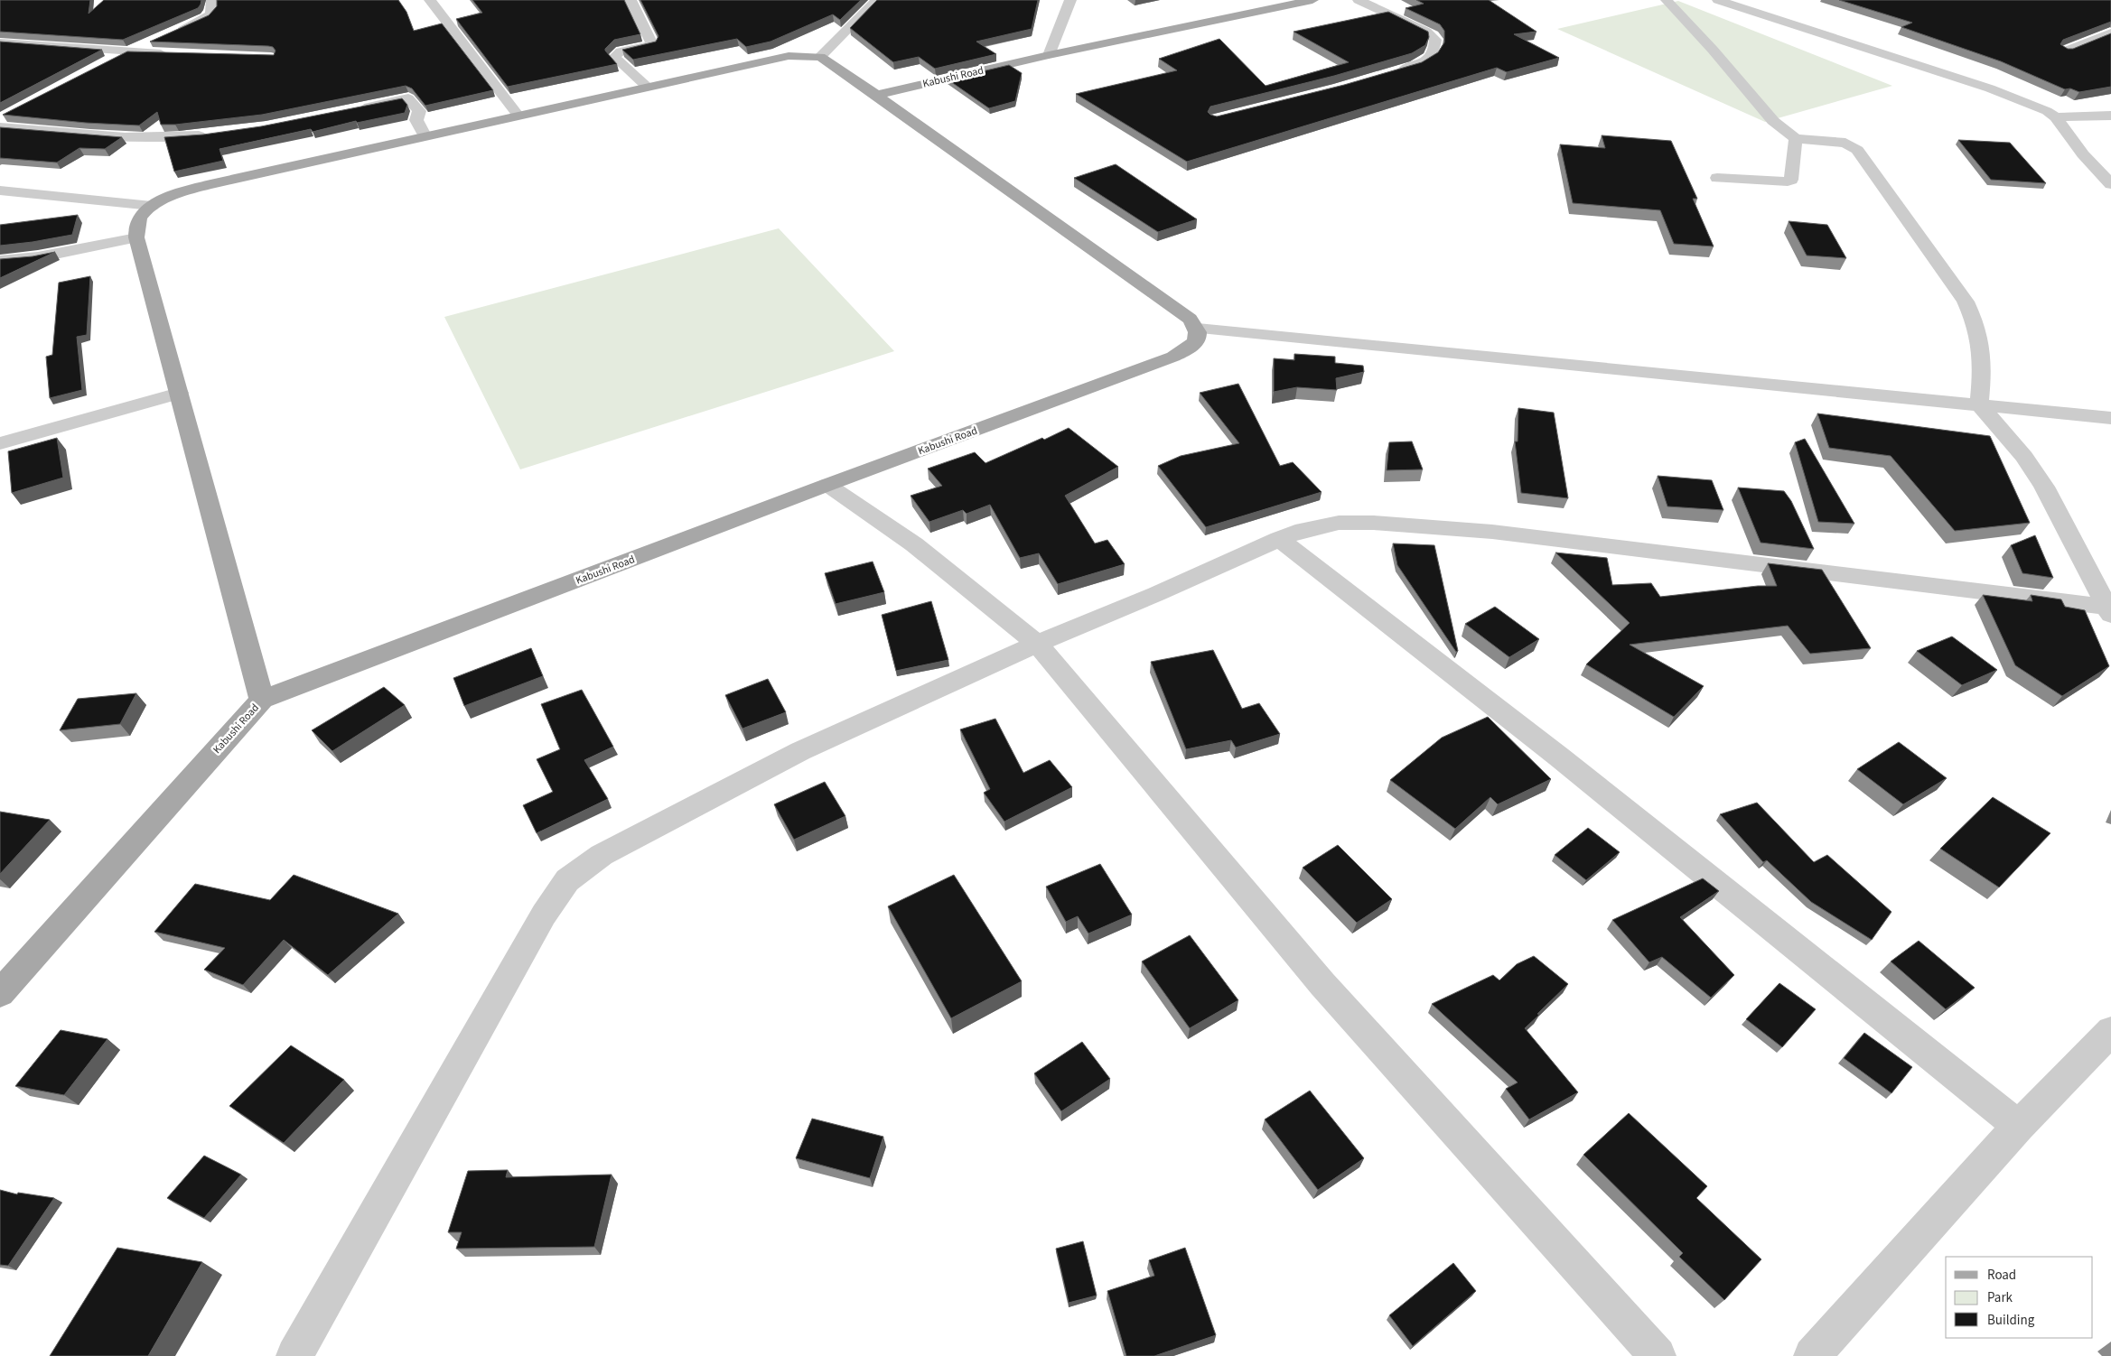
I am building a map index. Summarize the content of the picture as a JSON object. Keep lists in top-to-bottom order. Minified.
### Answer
{"streets":{"main road":["Kabushi Road"]},"legend":["Road","Park","Building"]}
